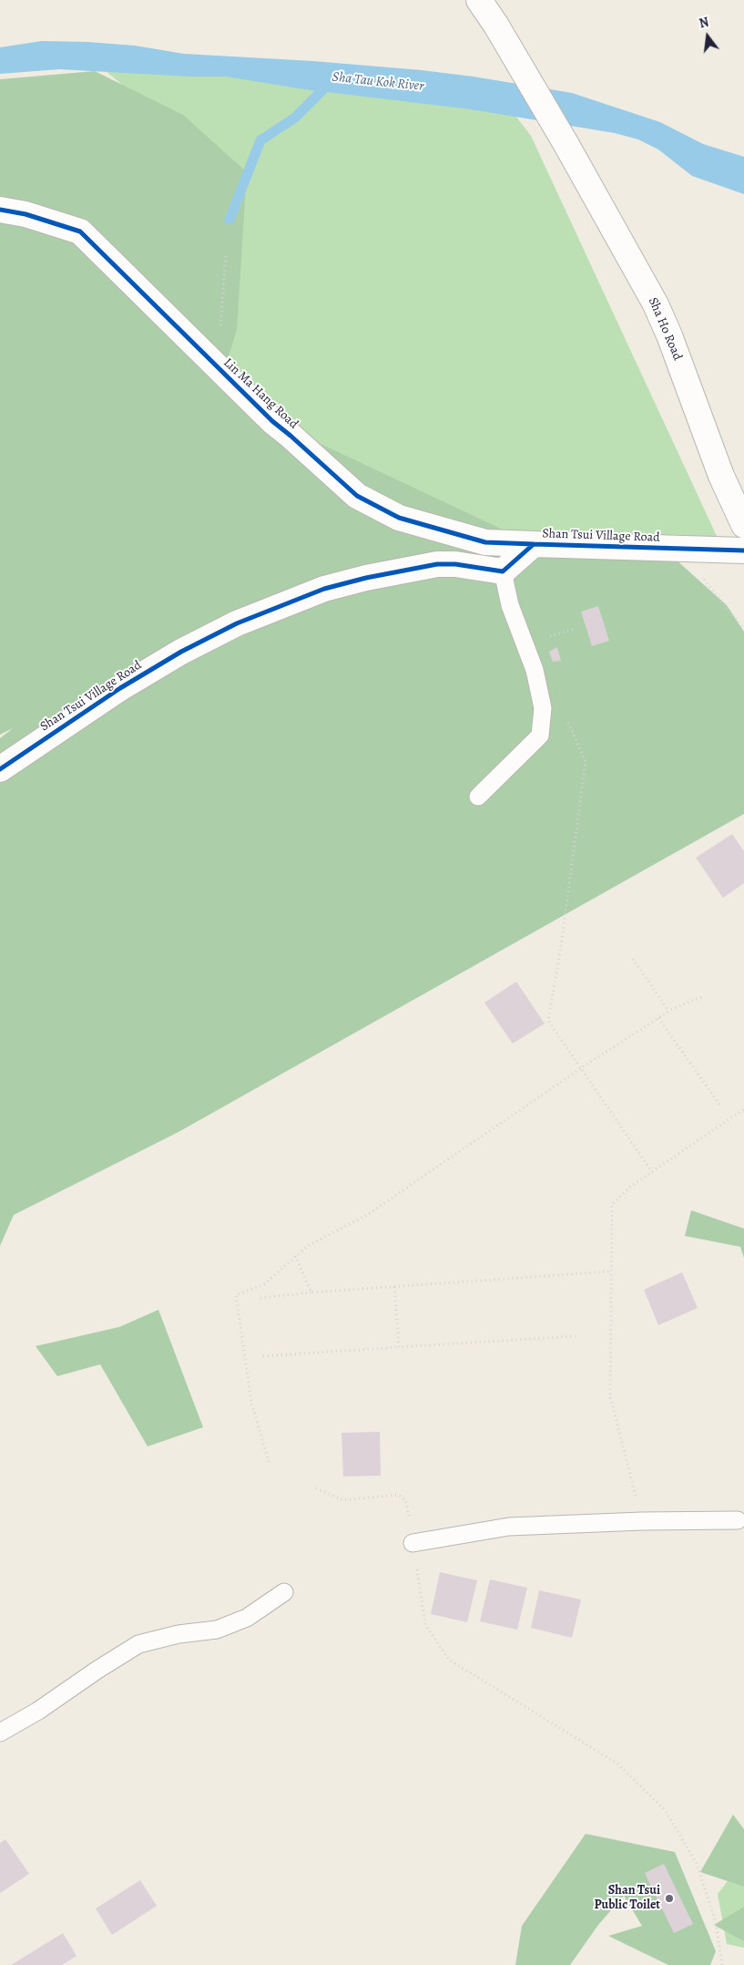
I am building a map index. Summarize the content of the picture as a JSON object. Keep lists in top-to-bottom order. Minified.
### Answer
{"streets":{"street":["Sha Ho Road","Lin Ma Hang Road","Shan Tsui Village Road"]},"crossings":[["Lin Ma Hang Road","Shan Tsui Village Road"]],"water":["Sha Tau Kok River"],"places":["Shan Tsui Public Toilet"],"north":"top"}
